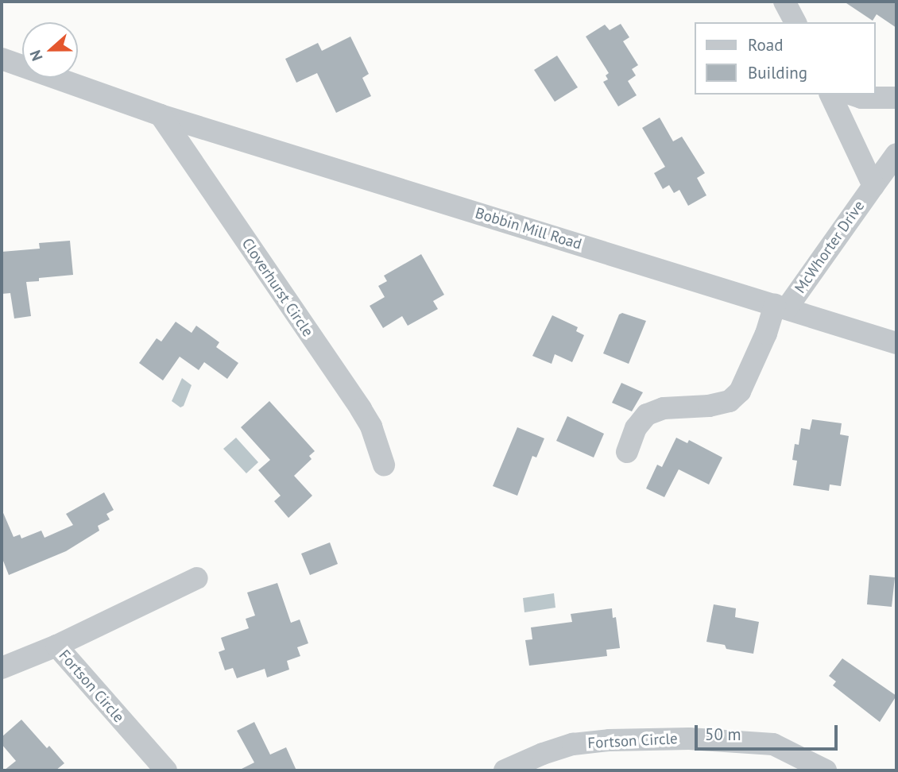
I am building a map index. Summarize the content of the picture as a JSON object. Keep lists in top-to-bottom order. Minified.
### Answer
{"streets":{"street":["Bobbin Mill Road","McWhorter Drive","Cloverhurst Circle","Fortson Circle"]},"crossings":[["Bobbin Mill Road","McWhorter Drive"],["Bobbin Mill Road","Cloverhurst Circle"]],"legend":["Road","Building"],"scale_bar":"50 m","north":"left"}
